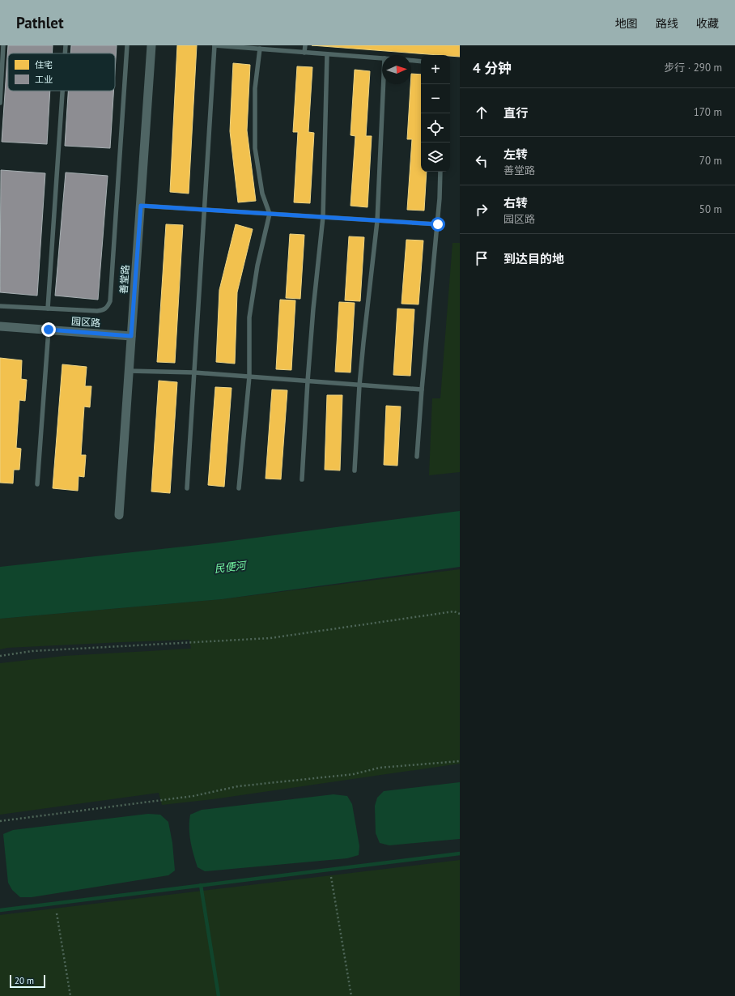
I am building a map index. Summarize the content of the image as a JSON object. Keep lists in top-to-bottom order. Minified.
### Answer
{"streets":{"street":["善堂路","园区路"]},"crossings":[["善堂路","园区路"]],"water":["民便河"],"legend":["住宅","工业"],"scale_bar":"20 m","north":"right","page":{"header":"Pathlet","nav":["地图","路线","收藏"],"heading":["4 分钟","步行 · 290 m"],"map_buttons":["+","−"],"list":[["直行","170 m"],["左转","善堂路","70 m"],["右转","园区路","50 m"],"到达目的地"],"scale":"20 m"}}
